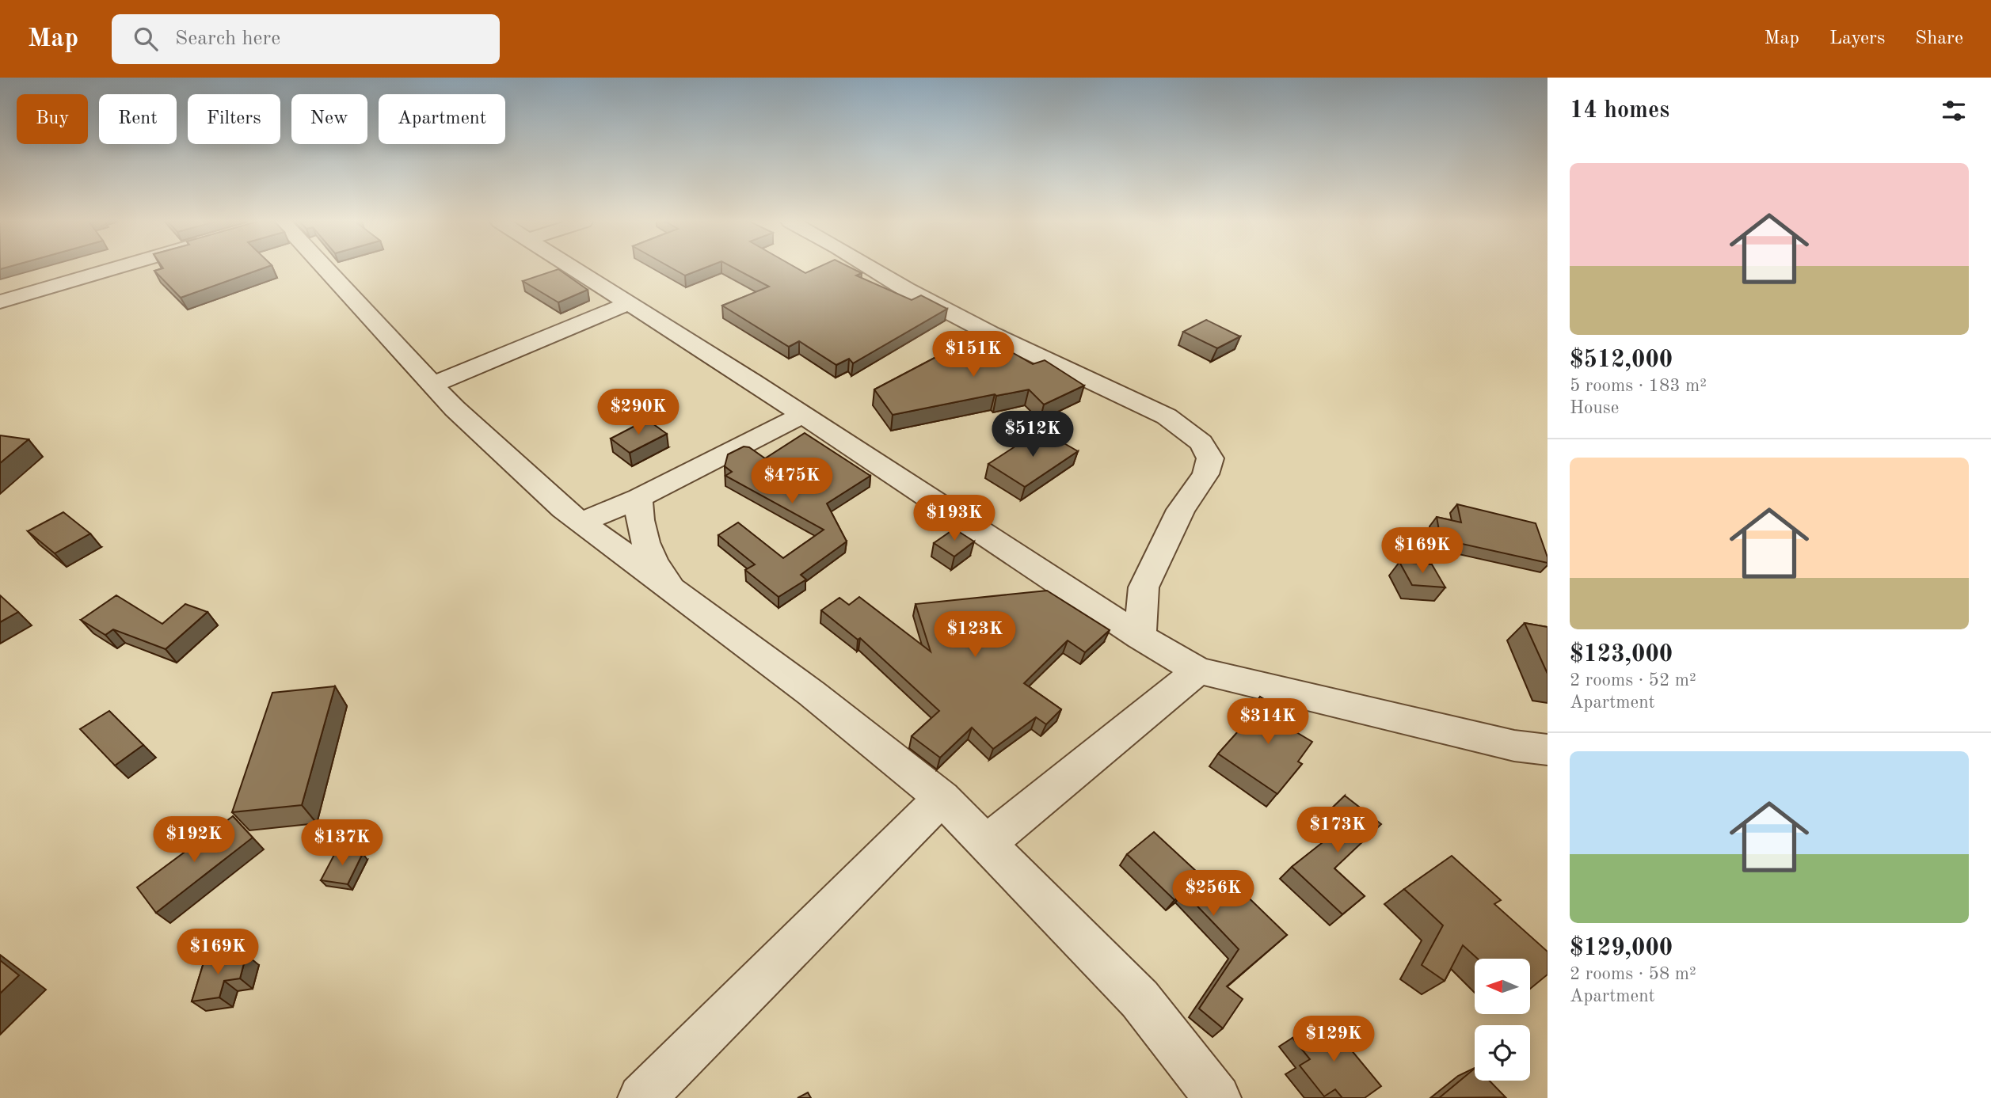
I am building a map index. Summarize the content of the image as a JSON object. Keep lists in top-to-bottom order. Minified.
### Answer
{"north":"left","page":{"header":"Map","search":"Search here","nav":["Map","Layers","Share"],"heading":"14 homes","chip":["Buy","Rent","Filters","New","Apartment"],"list":[{"name":"$512,000","note":"5 rooms · 183 m² · House"},{"name":"$123,000","note":"2 rooms · 52 m² · Apartment"},{"name":"$129,000","note":"2 rooms · 58 m² · Apartment"}],"price":["$151K","$290K","$512K","$475K","$193K","$169K","$123K","$314K","$173K","$192K","$137K","$256K","$169K","$129K"]}}
